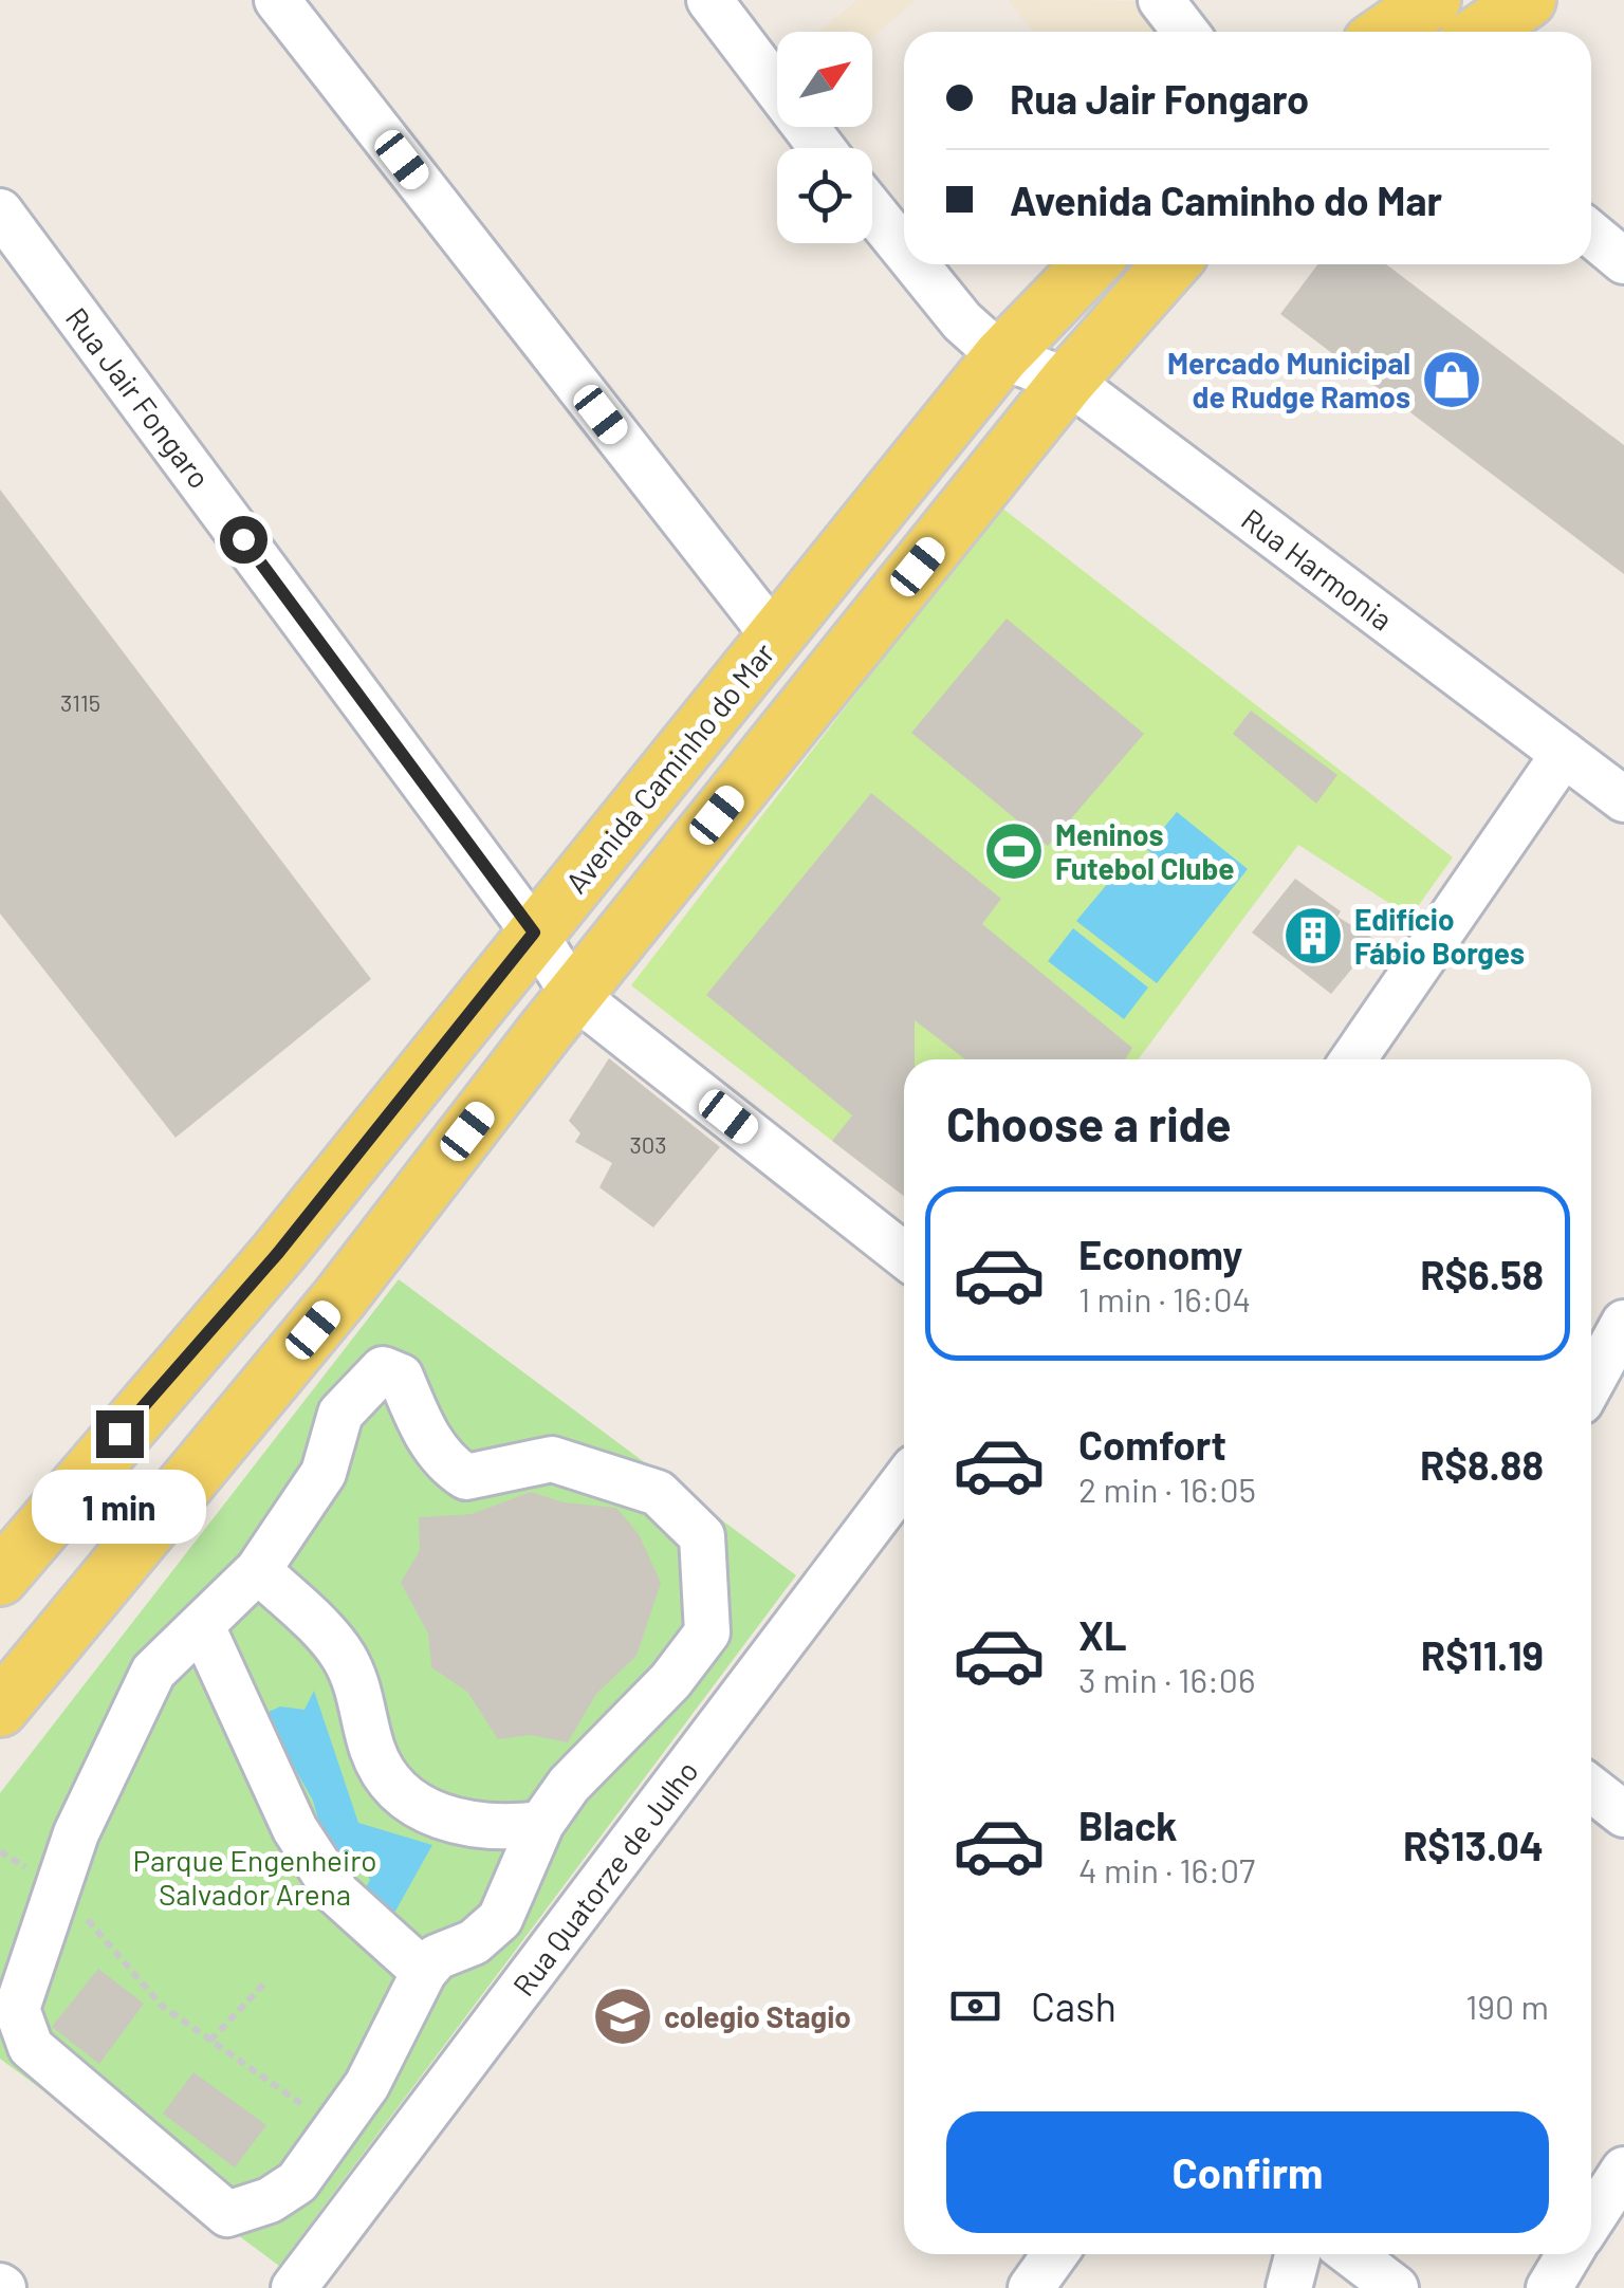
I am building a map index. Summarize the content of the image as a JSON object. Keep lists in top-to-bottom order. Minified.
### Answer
{"streets":{"main road":["Avenida Caminho do Mar"],"street":["Rua Jair Fongaro","Rua Harmonia","Rua Quatorze de Julho"]},"crossings":[["Rua Jair Fongaro","Avenida Caminho do Mar"],["Rua Harmonia","Avenida Caminho do Mar"]],"parks":["Parque Engenheiro Salvador Arena"],"places":{"shop":["Mercado Municipal de Rudge Ramos"],"sports":["Meninos Futebol Clube"],"building":["Edifício Fábio Borges"],"school or university":["colegio Stagio"]},"house_numbers":["3115","303"],"north":"top right","page":{"banner":["Rua Jair Fongaro","Avenida Caminho do Mar"],"heading":"Choose a ride","list":[{"name":"Economy","note":"1 min · 16:04","value":"R$6.58"},{"name":"Comfort","note":"2 min · 16:05","value":"R$8.88"},{"name":"XL","note":"3 min · 16:06","value":"R$11.19"},{"name":"Black","note":"4 min · 16:07","value":"R$13.04"}],"bubble":"1 min","pay":["Cash","190 m"],"buttons":"Confirm"}}
